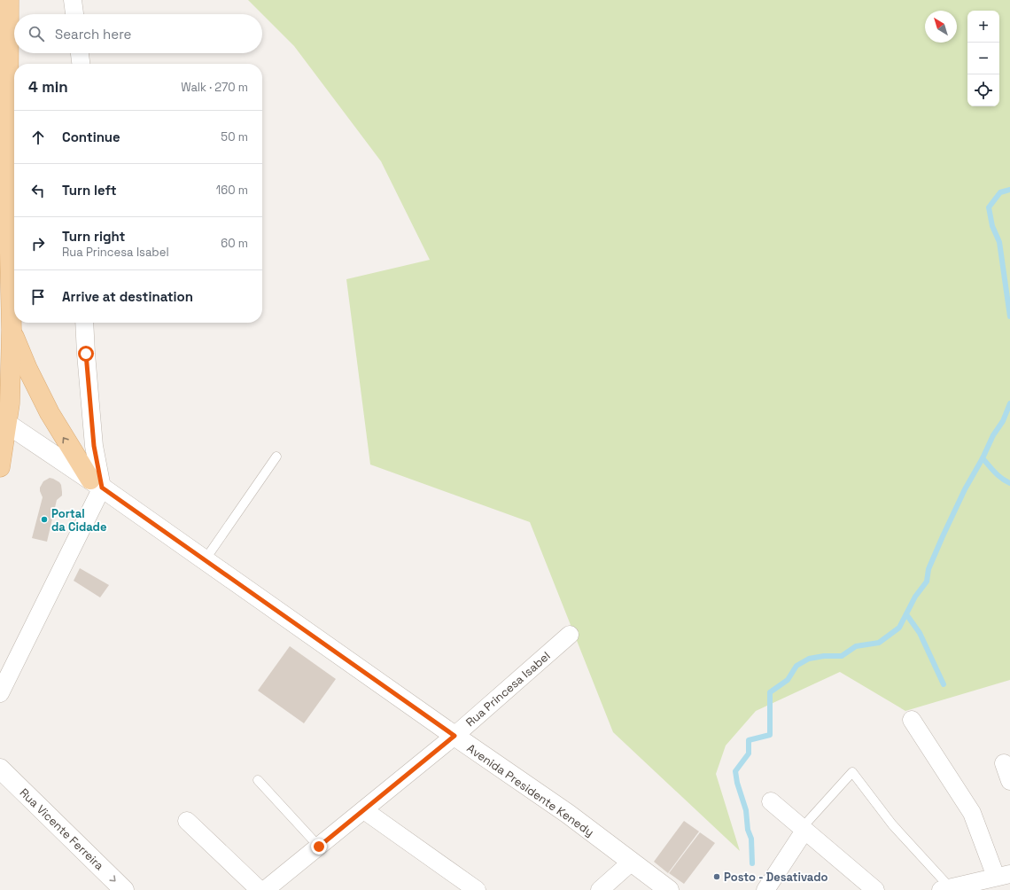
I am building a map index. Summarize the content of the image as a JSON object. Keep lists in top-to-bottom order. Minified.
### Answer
{"streets":{"street":["Rua Princesa Isabel","Avenida Presidente Kenedy","Rua Vicente Ferreira"]},"crossings":[["Rua Princesa Isabel","Avenida Presidente Kenedy"]],"one_way":["Rua Vicente Ferreira"],"places":["Portal da Cidade","Posto - Desativado"],"north":"top left","page":{"map_buttons":["+","−"],"search":"Search here","heading":["4 min","Walk · 270 m"],"list":[["Continue","50 m"],["Turn left","160 m"],["Turn right","Rua Princesa Isabel","60 m"],"Arrive at destination"]}}
